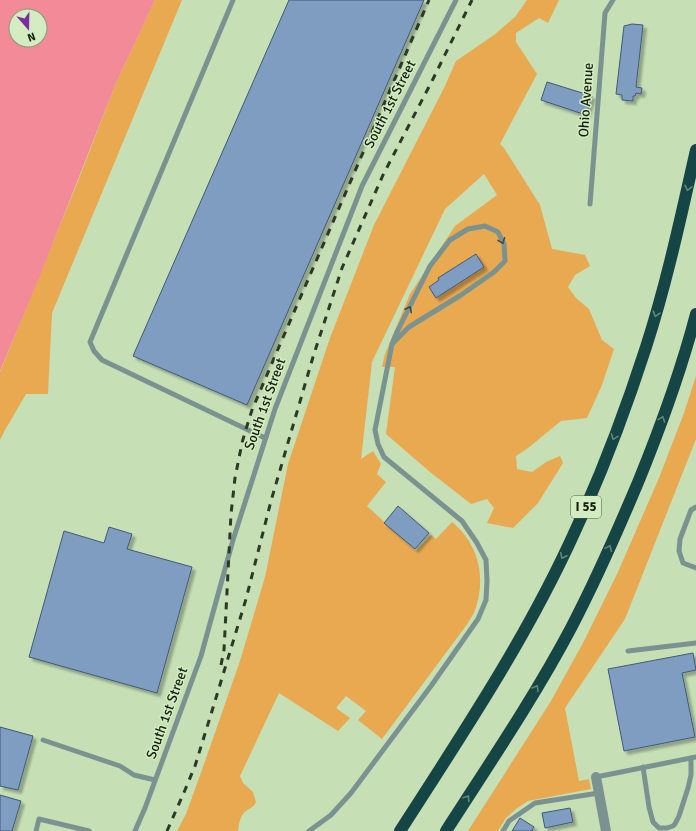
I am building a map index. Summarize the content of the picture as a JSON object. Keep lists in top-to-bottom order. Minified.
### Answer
{"streets":{"highway":["I 55"],"lane":["Ohio Avenue","South 1st Street"]},"north":"bottom"}
